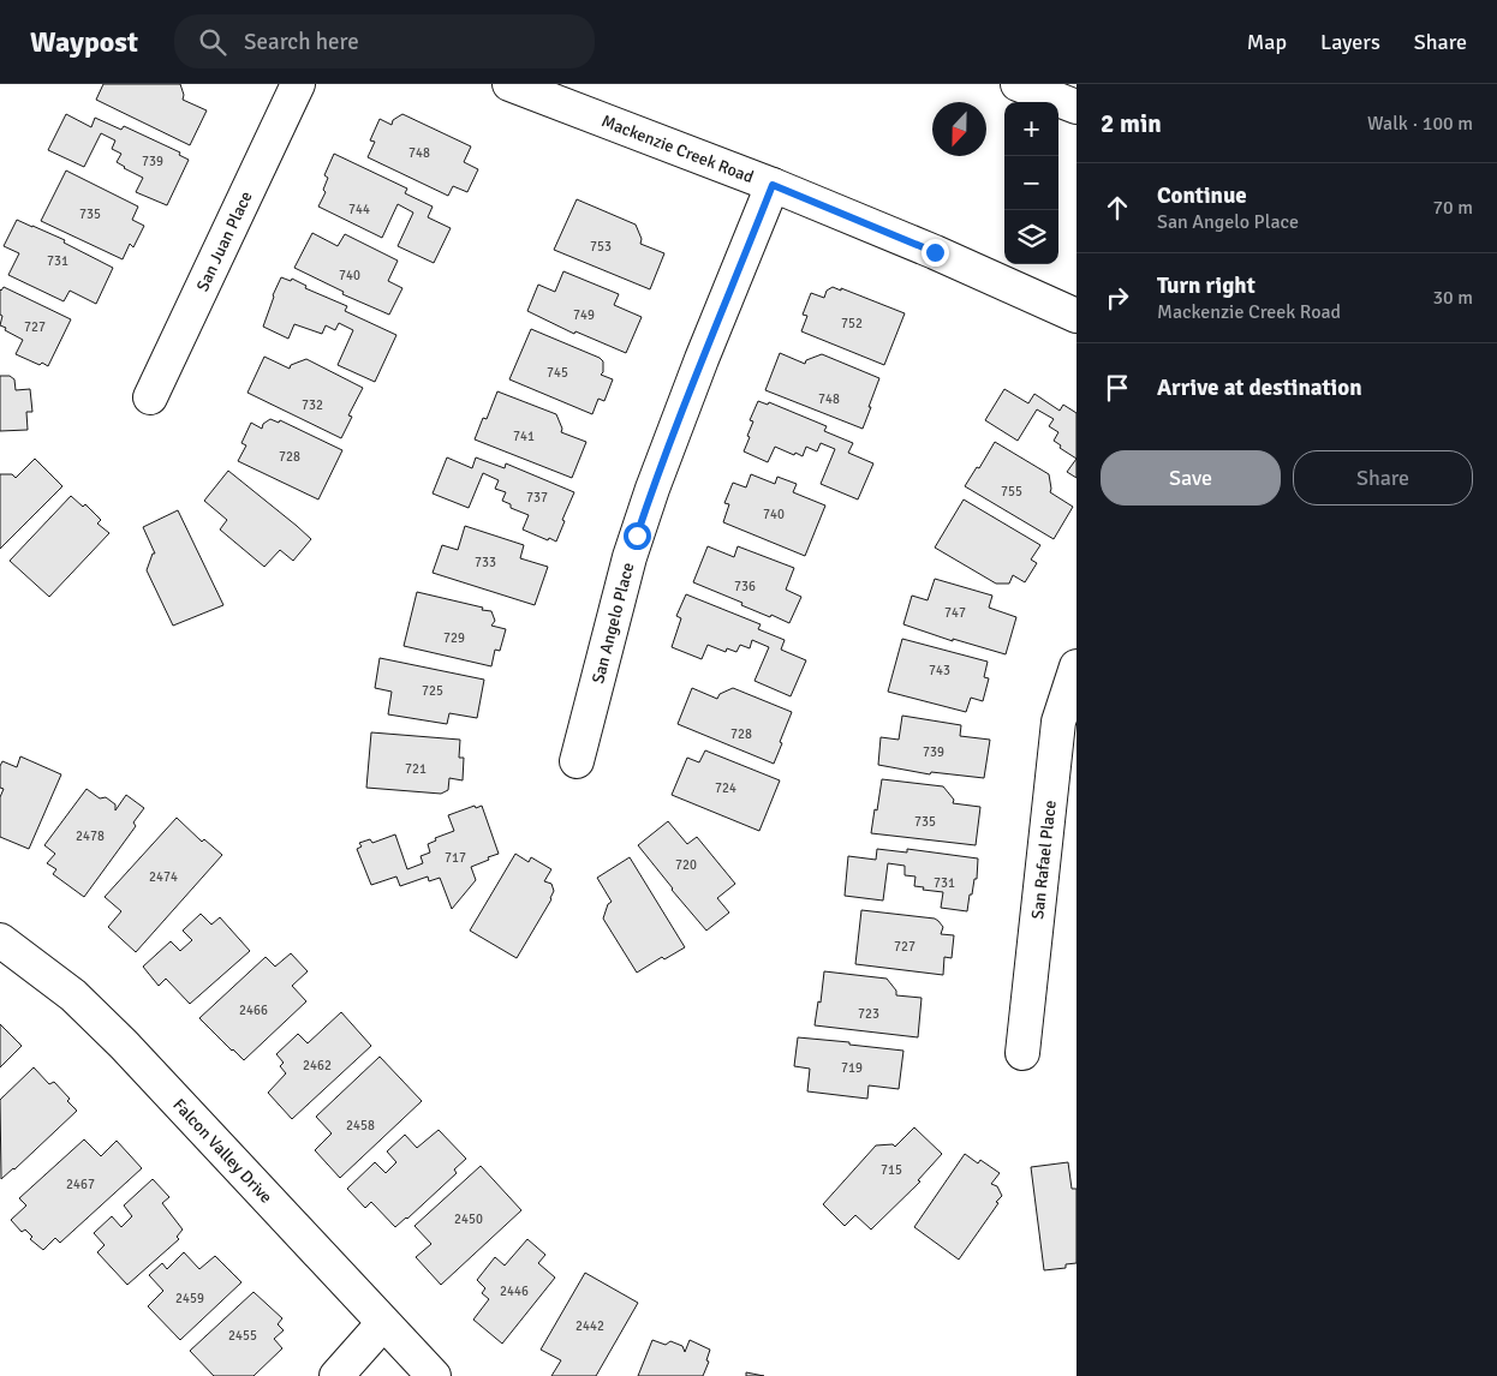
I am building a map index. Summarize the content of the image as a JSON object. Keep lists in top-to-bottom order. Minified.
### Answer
{"streets":{"street":["Mackenzie Creek Road","San Juan Place","San Angelo Place","San Rafael Place","Falcon Valley Drive"]},"crossings":[["Mackenzie Creek Road","San Angelo Place"]],"house_numbers":["748","739","744","735","753","731","740","749","752","727","745","748","732","741","728","755","737","740","733","736","747","729","743","725","728","739","721","724","735","2478","717","720","2474","731","727","2466","723","2462","719","2458","715","2467","2450","2446","2459","2442","2455"],"north":"bottom","page":{"header":"Waypost","search":"Search here","nav":["Map","Layers","Share"],"heading":["2 min","Walk · 100 m"],"map_buttons":["+","−"],"list":[["Continue","San Angelo Place","70 m"],["Turn right","Mackenzie Creek Road","30 m"],"Arrive at destination"],"buttons":["Save","Share"]}}
